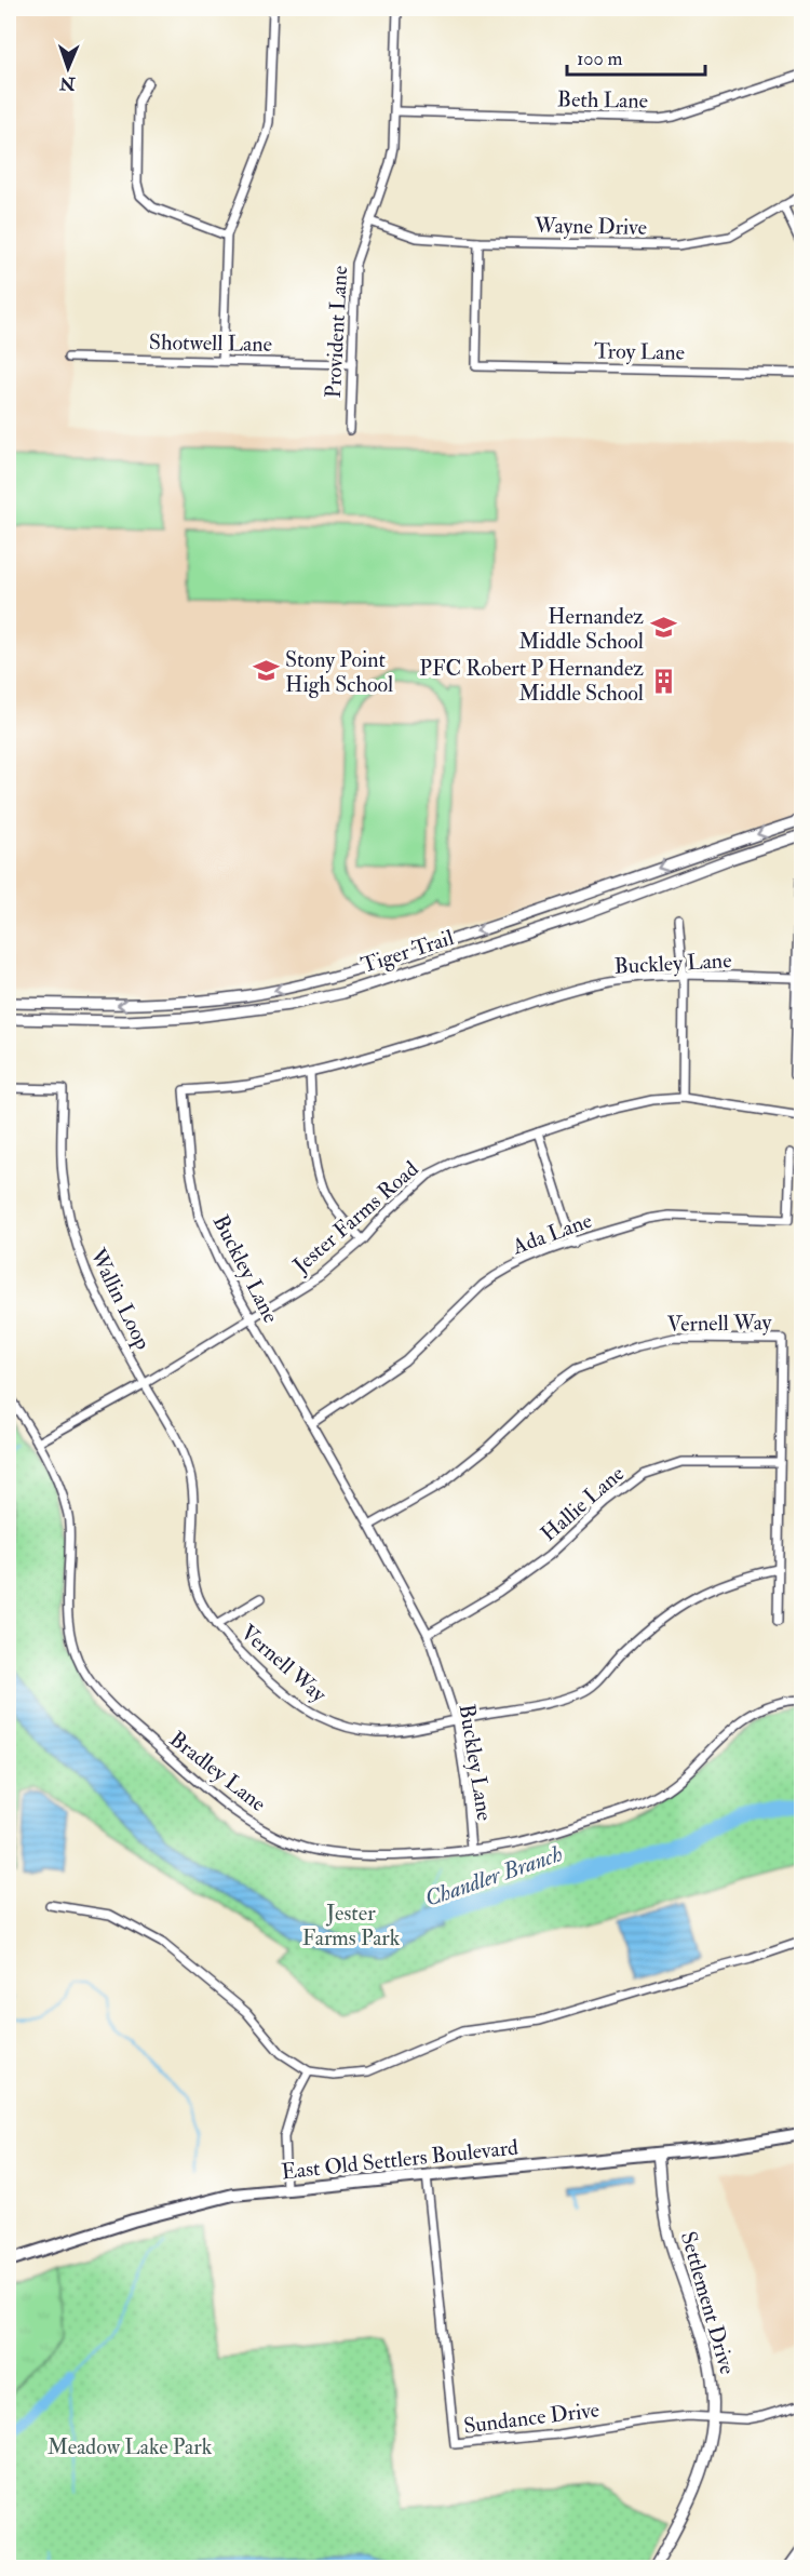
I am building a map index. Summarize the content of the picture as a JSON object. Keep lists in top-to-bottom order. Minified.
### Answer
{"streets":{"main road":["East Old Settlers Boulevard"],"street":["Beth Lane","Wayne Drive","Provident Lane","Shotwell Lane","Troy Lane","Tiger Trail","Buckley Lane","Jester Farms Road","Ada Lane","Wallin Loop","Vernell Way","Hallie Lane","Bradley Lane","Settlement Drive","Sundance Drive"]},"crossings":[["Beth Lane","Provident Lane"],["Wayne Drive","Provident Lane"],["Wayne Drive","Troy Lane"],["Provident Lane","Shotwell Lane"],["Buckley Lane","Jester Farms Road"],["Buckley Lane","Ada Lane"],["Buckley Lane","Vernell Way"],["Buckley Lane","Hallie Lane"],["Buckley Lane","Bradley Lane"],["Jester Farms Road","Wallin Loop"],["Jester Farms Road","Vernell Way"],["Jester Farms Road","Bradley Lane"],["Wallin Loop","Vernell Way"],["Vernell Way","Hallie Lane"],["East Old Settlers Boulevard","Settlement Drive"],["East Old Settlers Boulevard","Sundance Drive"],["Settlement Drive","Sundance Drive"]],"water":["Chandler Branch"],"parks":["Jester Farms Park","Meadow Lake Park"],"places":{"school or university":["Hernandez Middle School","Stony Point High School"],"building":["PFC Robert P Hernandez Middle School"]},"scale_bar":"100 m","north":"bottom"}
